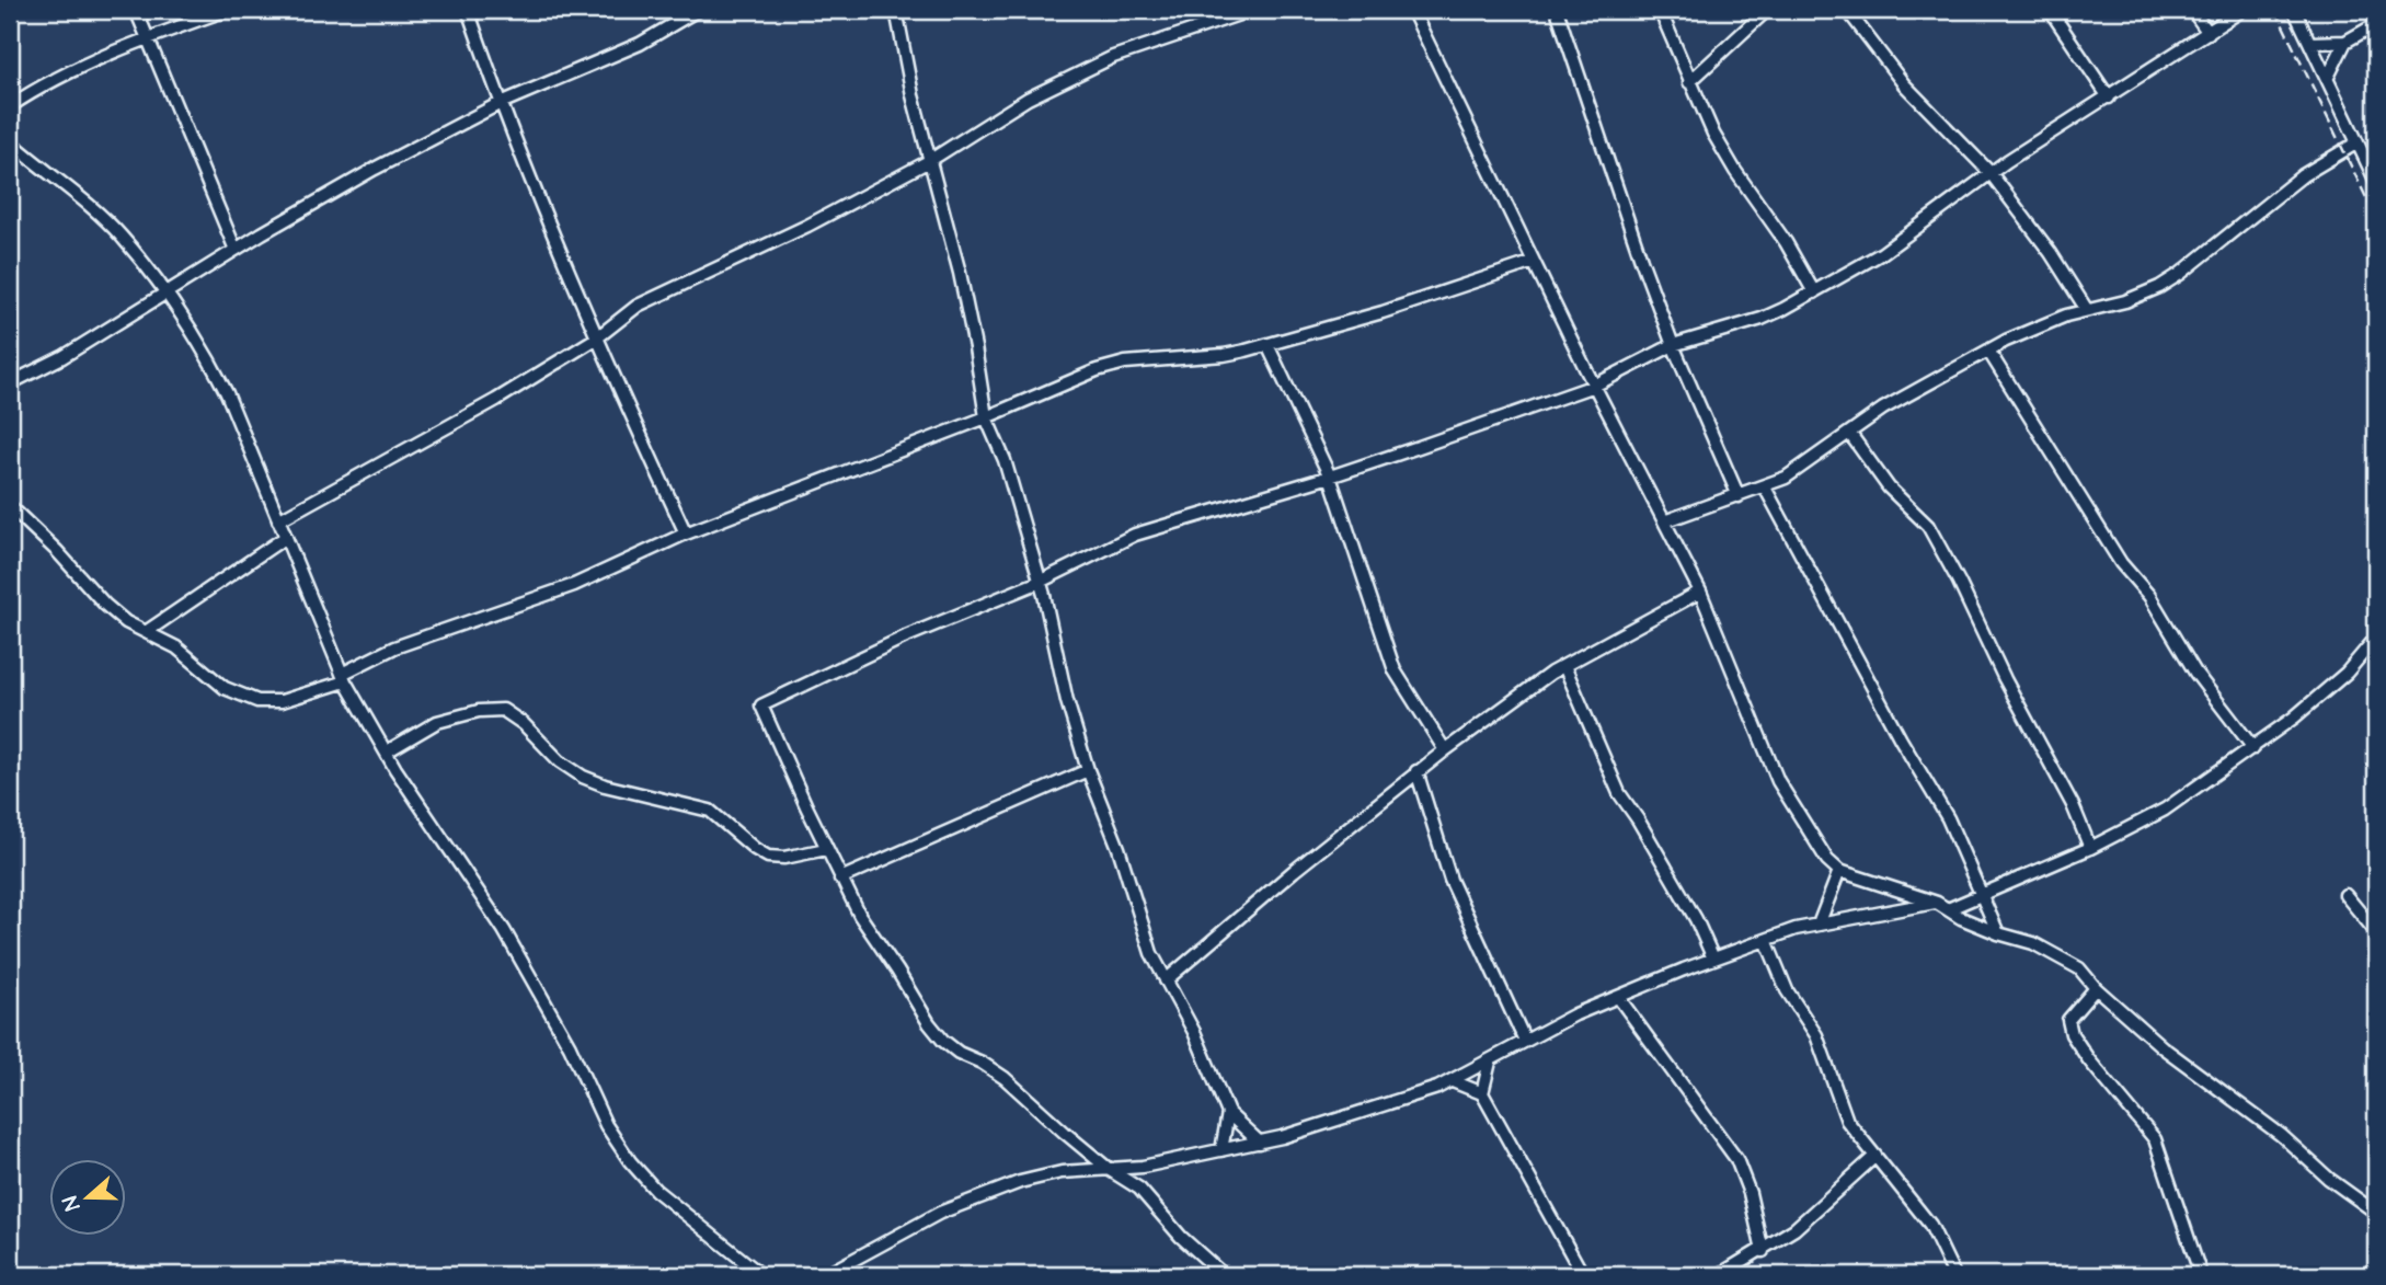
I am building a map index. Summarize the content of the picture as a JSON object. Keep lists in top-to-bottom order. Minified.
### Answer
{"north":"left"}
